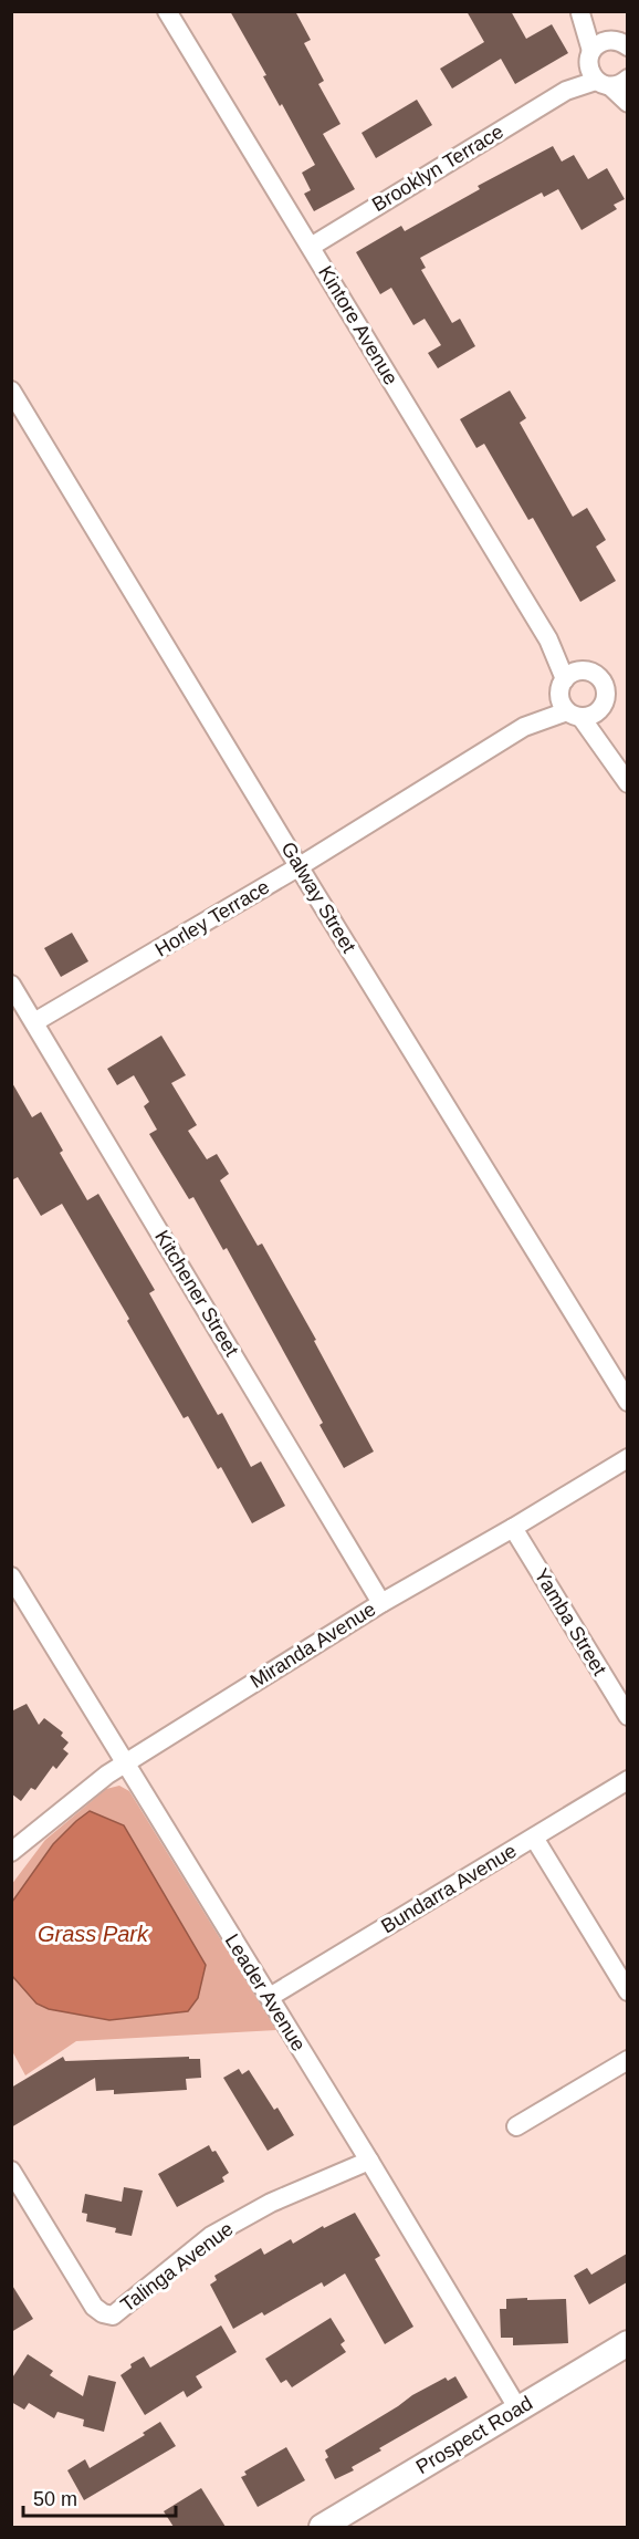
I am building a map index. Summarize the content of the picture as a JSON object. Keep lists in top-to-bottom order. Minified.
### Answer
{"streets":{"main road":["Prospect Road"],"street":["Brooklyn Terrace","Kintore Avenue","Galway Street","Horley Terrace","Kitchener Street","Yamba Street","Miranda Avenue","Bundarra Avenue","Leader Avenue","Talinga Avenue"]},"crossings":[["Brooklyn Terrace","Kintore Avenue"],["Kintore Avenue","Horley Terrace"],["Galway Street","Horley Terrace"],["Horley Terrace","Kitchener Street"],["Kitchener Street","Miranda Avenue"],["Yamba Street","Miranda Avenue"],["Miranda Avenue","Leader Avenue"],["Bundarra Avenue","Leader Avenue"],["Leader Avenue","Talinga Avenue"],["Leader Avenue","Prospect Road"]],"water":["Grass Park"],"scale_bar":"50 m"}
